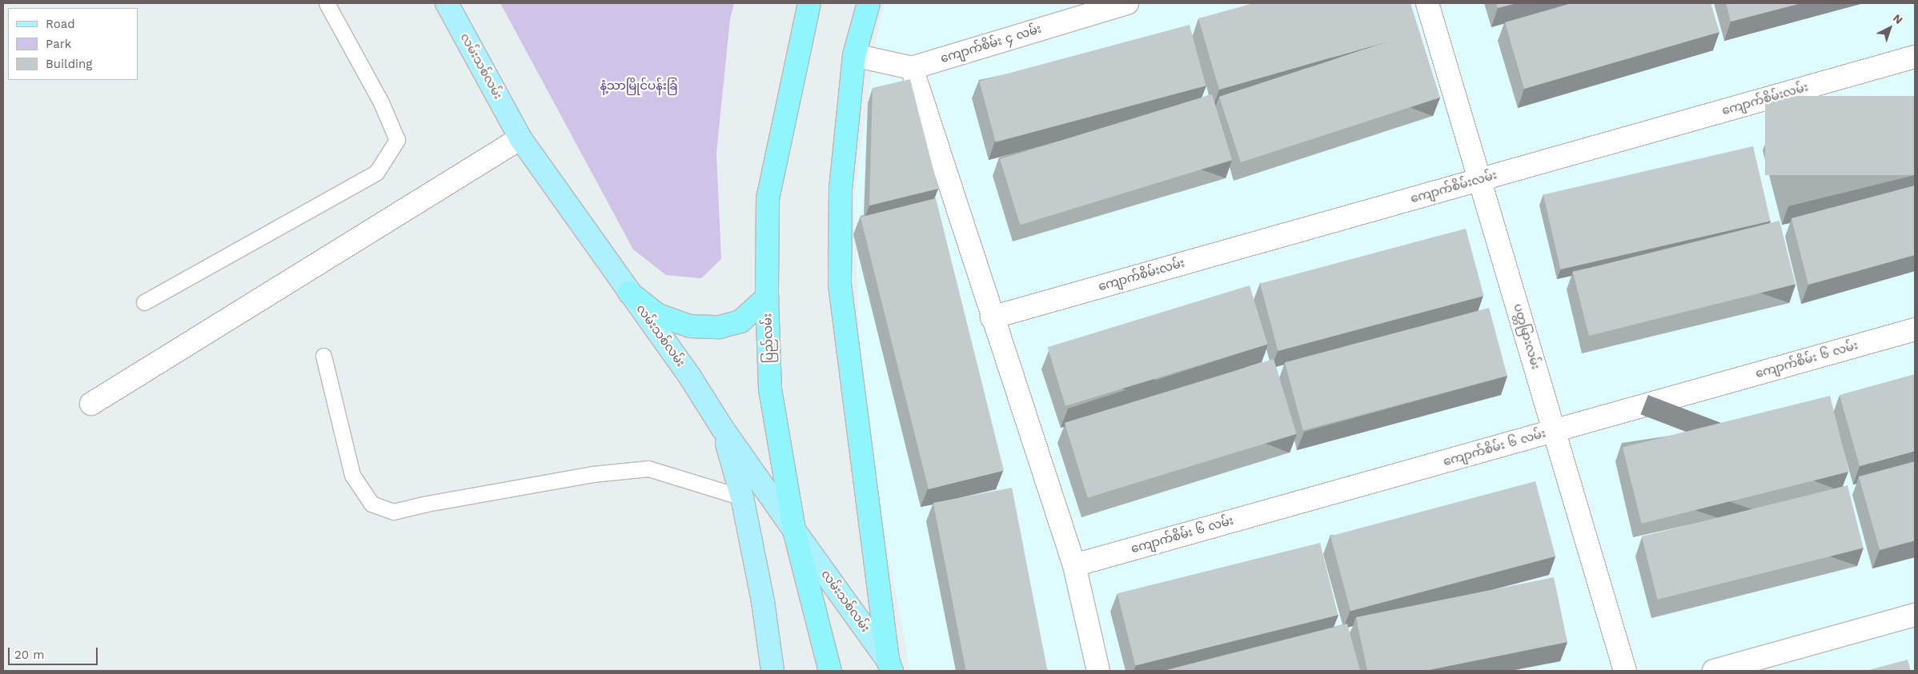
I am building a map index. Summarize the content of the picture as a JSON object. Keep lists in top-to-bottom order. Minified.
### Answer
{"streets":{"highway":["ပြည်လမ်း"],"main road":["လမ်းသစ်လမ်း"],"street":["ကျောက်စိမ်း ၄ လမ်း","ကျောက်စိမ်းလမ်း","ပတ္တမြားလမ်း","ကျောက်စိမ်း ၆ လမ်း"]},"crossings":[["လမ်းသစ်လမ်း","ပြည်လမ်း"],["ကျောက်စိမ်းလမ်း","ပတ္တမြားလမ်း"],["ပတ္တမြားလမ်း","ကျောက်စိမ်း ၆ လမ်း"]],"parks":["နံ့သာမြိုင်ပန်းခြံ"],"legend":["Road","Park","Building"],"scale_bar":"20 m","north":"top right"}
